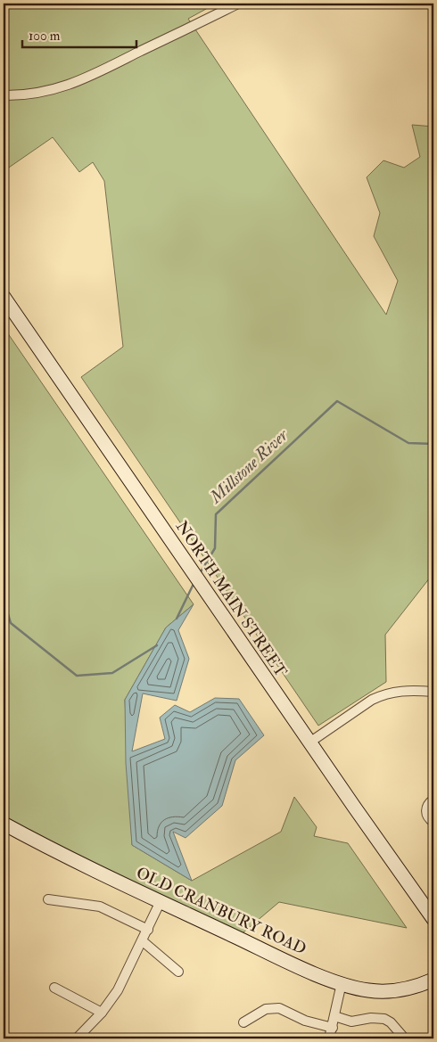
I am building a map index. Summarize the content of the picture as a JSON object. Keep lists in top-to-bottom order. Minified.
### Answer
{"streets":{"street":["NORTH MAIN STREET","OLD CRANBURY ROAD"]},"water":["Millstone River"],"scale_bar":"100 m"}
